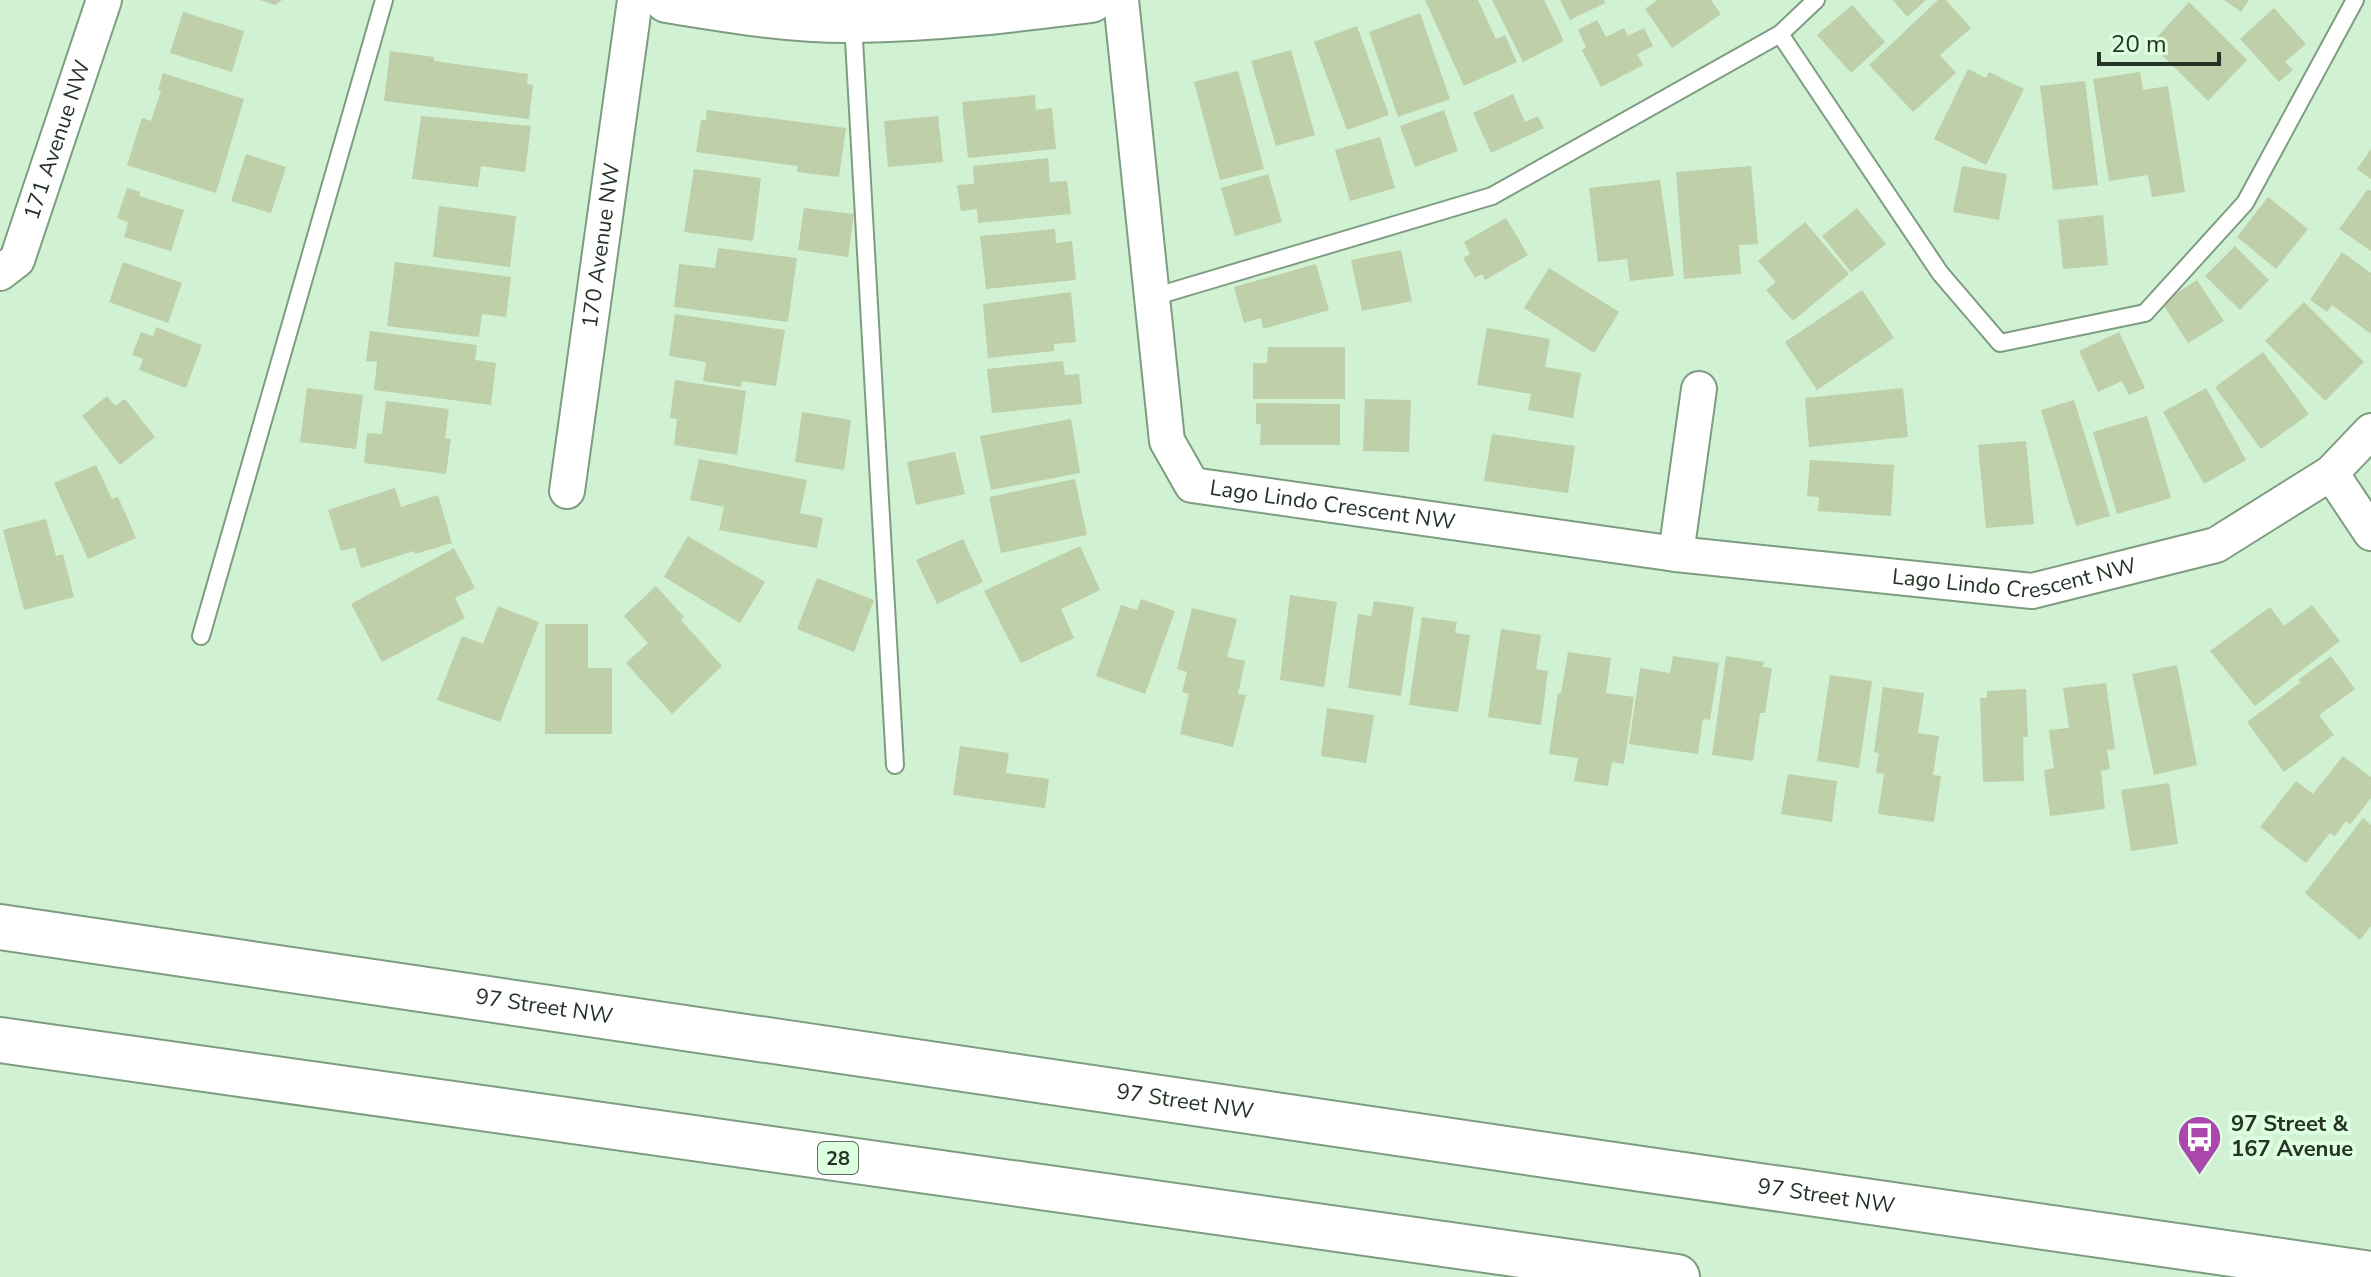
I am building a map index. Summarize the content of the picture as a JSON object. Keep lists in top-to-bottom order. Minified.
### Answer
{"streets":{"main road":["97 Street NW","28"],"street":["171 Avenue NW","170 Avenue NW","Lago Lindo Crescent NW"]},"places":{"bus stop":["97 Street & 167 Avenue"]},"scale_bar":"20 m"}
